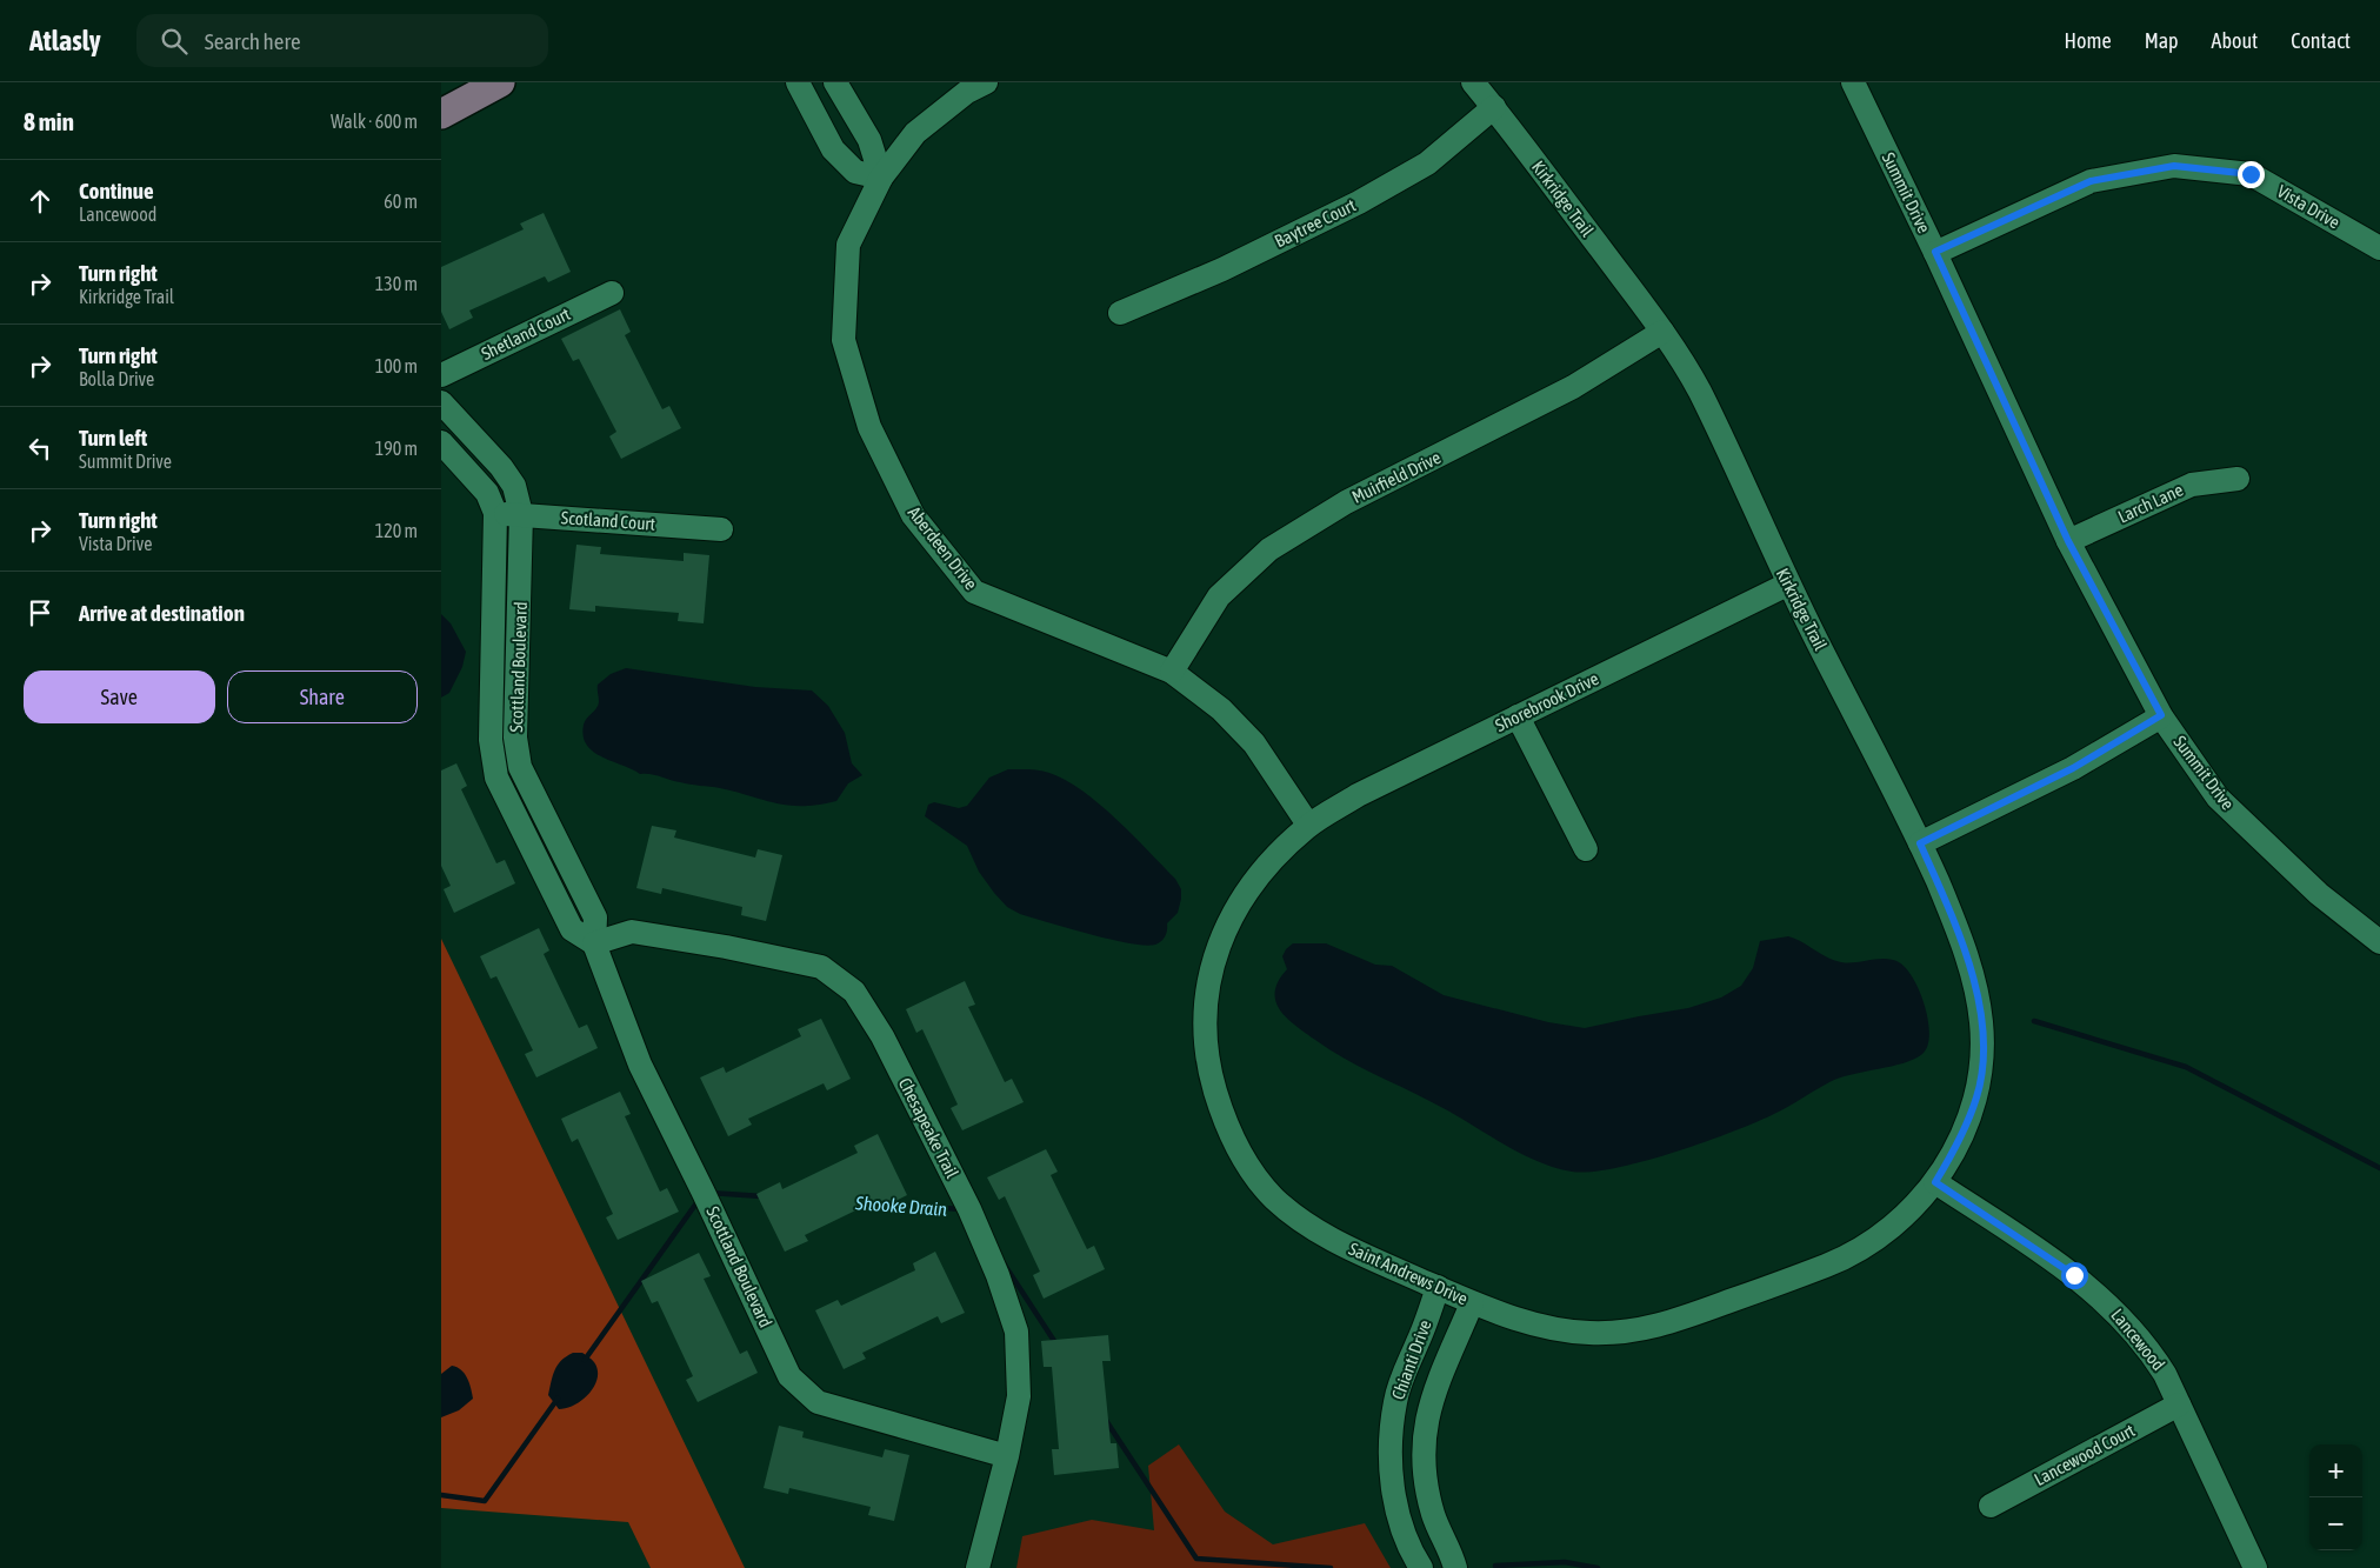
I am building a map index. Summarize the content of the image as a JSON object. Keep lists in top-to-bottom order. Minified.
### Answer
{"streets":{"street":["Summit Drive","Kirkridge Trail","Vista Drive","Baytree Court","Shetland Court","Muirfield Drive","Larch Lane","Scotland Court","Aberdeen Drive","Scottland Boulevard","Shorebrook Drive","Chesapeake Trail","Saint Andrews Drive","Lancewood","Chianti Drive","Lancewood Court"]},"crossings":[["Summit Drive","Vista Drive"],["Summit Drive","Larch Lane"],["Kirkridge Trail","Baytree Court"],["Kirkridge Trail","Muirfield Drive"],["Kirkridge Trail","Shorebrook Drive"],["Kirkridge Trail","Saint Andrews Drive"],["Kirkridge Trail","Lancewood"],["Muirfield Drive","Aberdeen Drive"],["Scotland Court","Scottland Boulevard"],["Aberdeen Drive","Shorebrook Drive"],["Aberdeen Drive","Saint Andrews Drive"],["Scottland Boulevard","Chesapeake Trail"],["Shorebrook Drive","Saint Andrews Drive"],["Saint Andrews Drive","Lancewood"],["Saint Andrews Drive","Chianti Drive"],["Lancewood","Lancewood Court"]],"water":["Shooke Drain"],"page":{"header":"Atlasly","search":"Search here","nav":["Home","Map","About","Contact"],"heading":["8 min","Walk · 600 m"],"list":[["Continue","Lancewood","60 m"],["Turn right","Kirkridge Trail","130 m"],["Turn right","Bolla Drive","100 m"],["Turn left","Summit Drive","190 m"],["Turn right","Vista Drive","120 m"],"Arrive at destination"],"buttons":["Save","Share"],"map_buttons":["+","−"]}}
